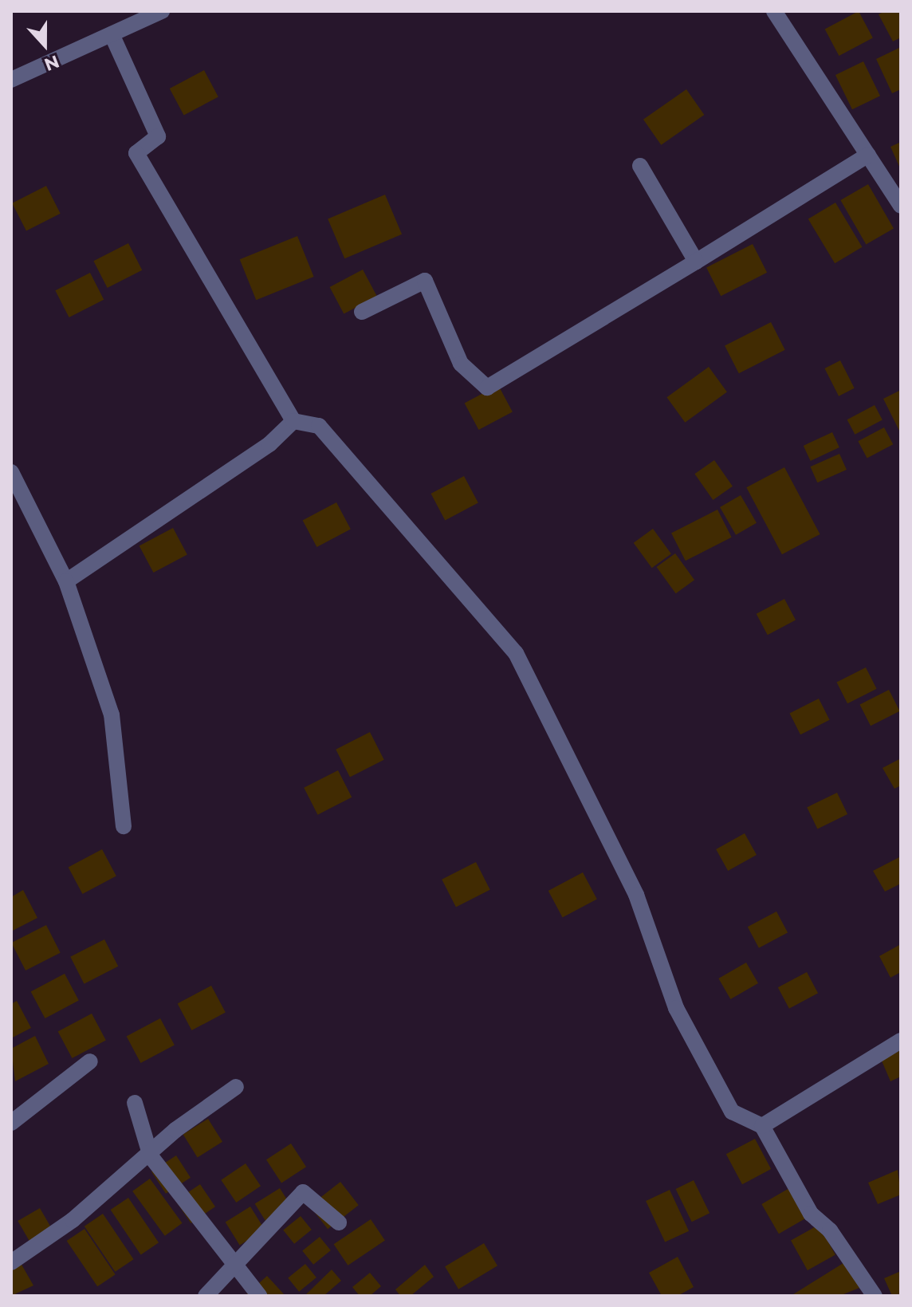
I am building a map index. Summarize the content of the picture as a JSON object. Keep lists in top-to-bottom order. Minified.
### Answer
{"north":"bottom"}
